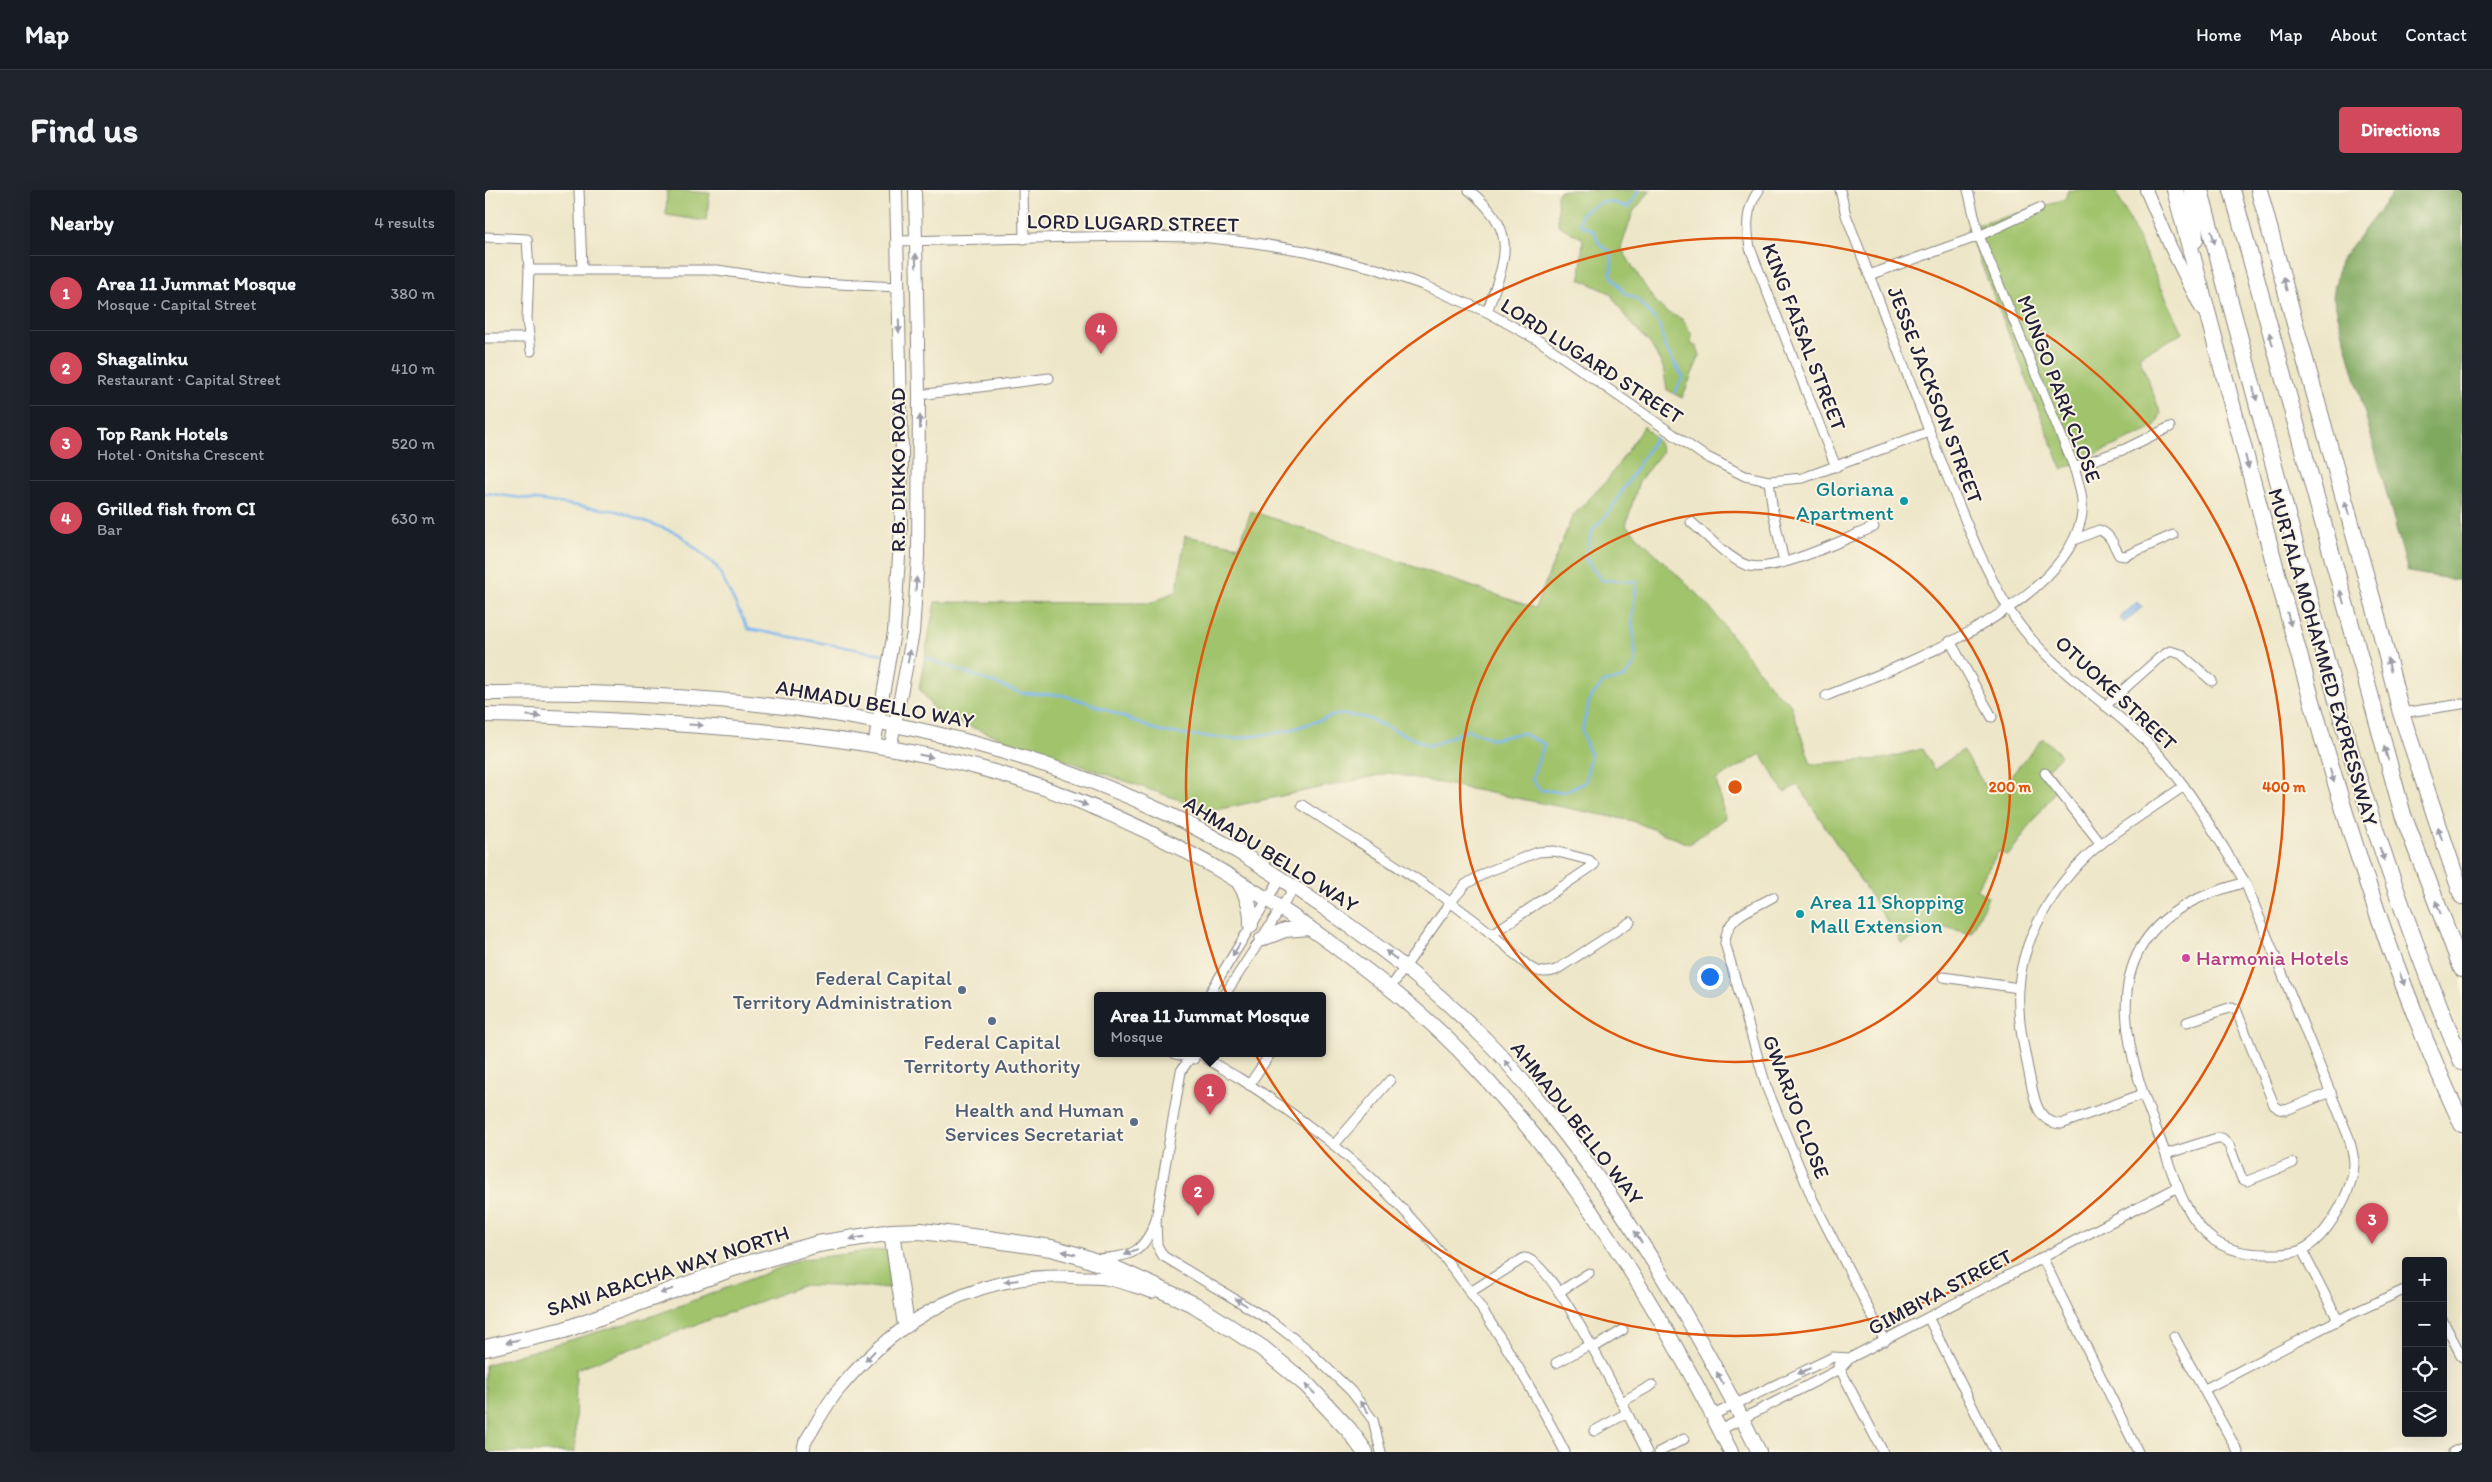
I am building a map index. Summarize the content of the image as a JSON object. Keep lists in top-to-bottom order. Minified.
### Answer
{"streets":{"highway":["MURTALA MOHAMMED EXPRESSWAY","SANI ABACHA WAY NORTH"],"main road":["AHMADU BELLO WAY"],"street":["LORD LUGARD STREET","KING FAISAL STREET","MUNGO PARK CLOSE","JESSE JACKSON STREET","R.B. DIKKO ROAD","OTUOKE STREET","GWARJO CLOSE","GIMBIYA STREET"]},"crossings":[["LORD LUGARD STREET","KING FAISAL STREET"],["LORD LUGARD STREET","JESSE JACKSON STREET"],["LORD LUGARD STREET","R.B. DIKKO ROAD"],["MUNGO PARK CLOSE","JESSE JACKSON STREET"],["MUNGO PARK CLOSE","OTUOKE STREET"],["JESSE JACKSON STREET","OTUOKE STREET"],["R.B. DIKKO ROAD","AHMADU BELLO WAY"],["AHMADU BELLO WAY","GIMBIYA STREET"],["GWARJO CLOSE","GIMBIYA STREET"]],"one_way":["SANI ABACHA WAY NORTH"],"places":["Gloriana Apartment","Area 11 Shopping Mall Extension","Harmonia Hotels","Federal Capital Territory Administration","Federal Capital Territorty Authority","Health and Human Services Secretariat"],"page":{"header":"Map","nav":["Home","Map","About","Contact"],"buttons":"Directions","title":"Find us","heading":["Nearby","4 results"],"list":[{"mark":"1","name":"Area 11 Jummat Mosque","note":"Mosque · Capital Street","value":"380 m"},{"mark":"2","name":"Shagalinku","note":"Restaurant · Capital Street","value":"410 m"},{"mark":"3","name":"Top Rank Hotels","note":"Hotel · Onitsha Crescent","value":"520 m"},{"mark":"4","name":"Grilled fish from CI","note":"Bar","value":"630 m"}],"pins":["4","1","2","3"],"popup":["Area 11 Jummat Mosque","Mosque"],"map_buttons":["+","−"]},"rings":["200 m","400 m"]}
